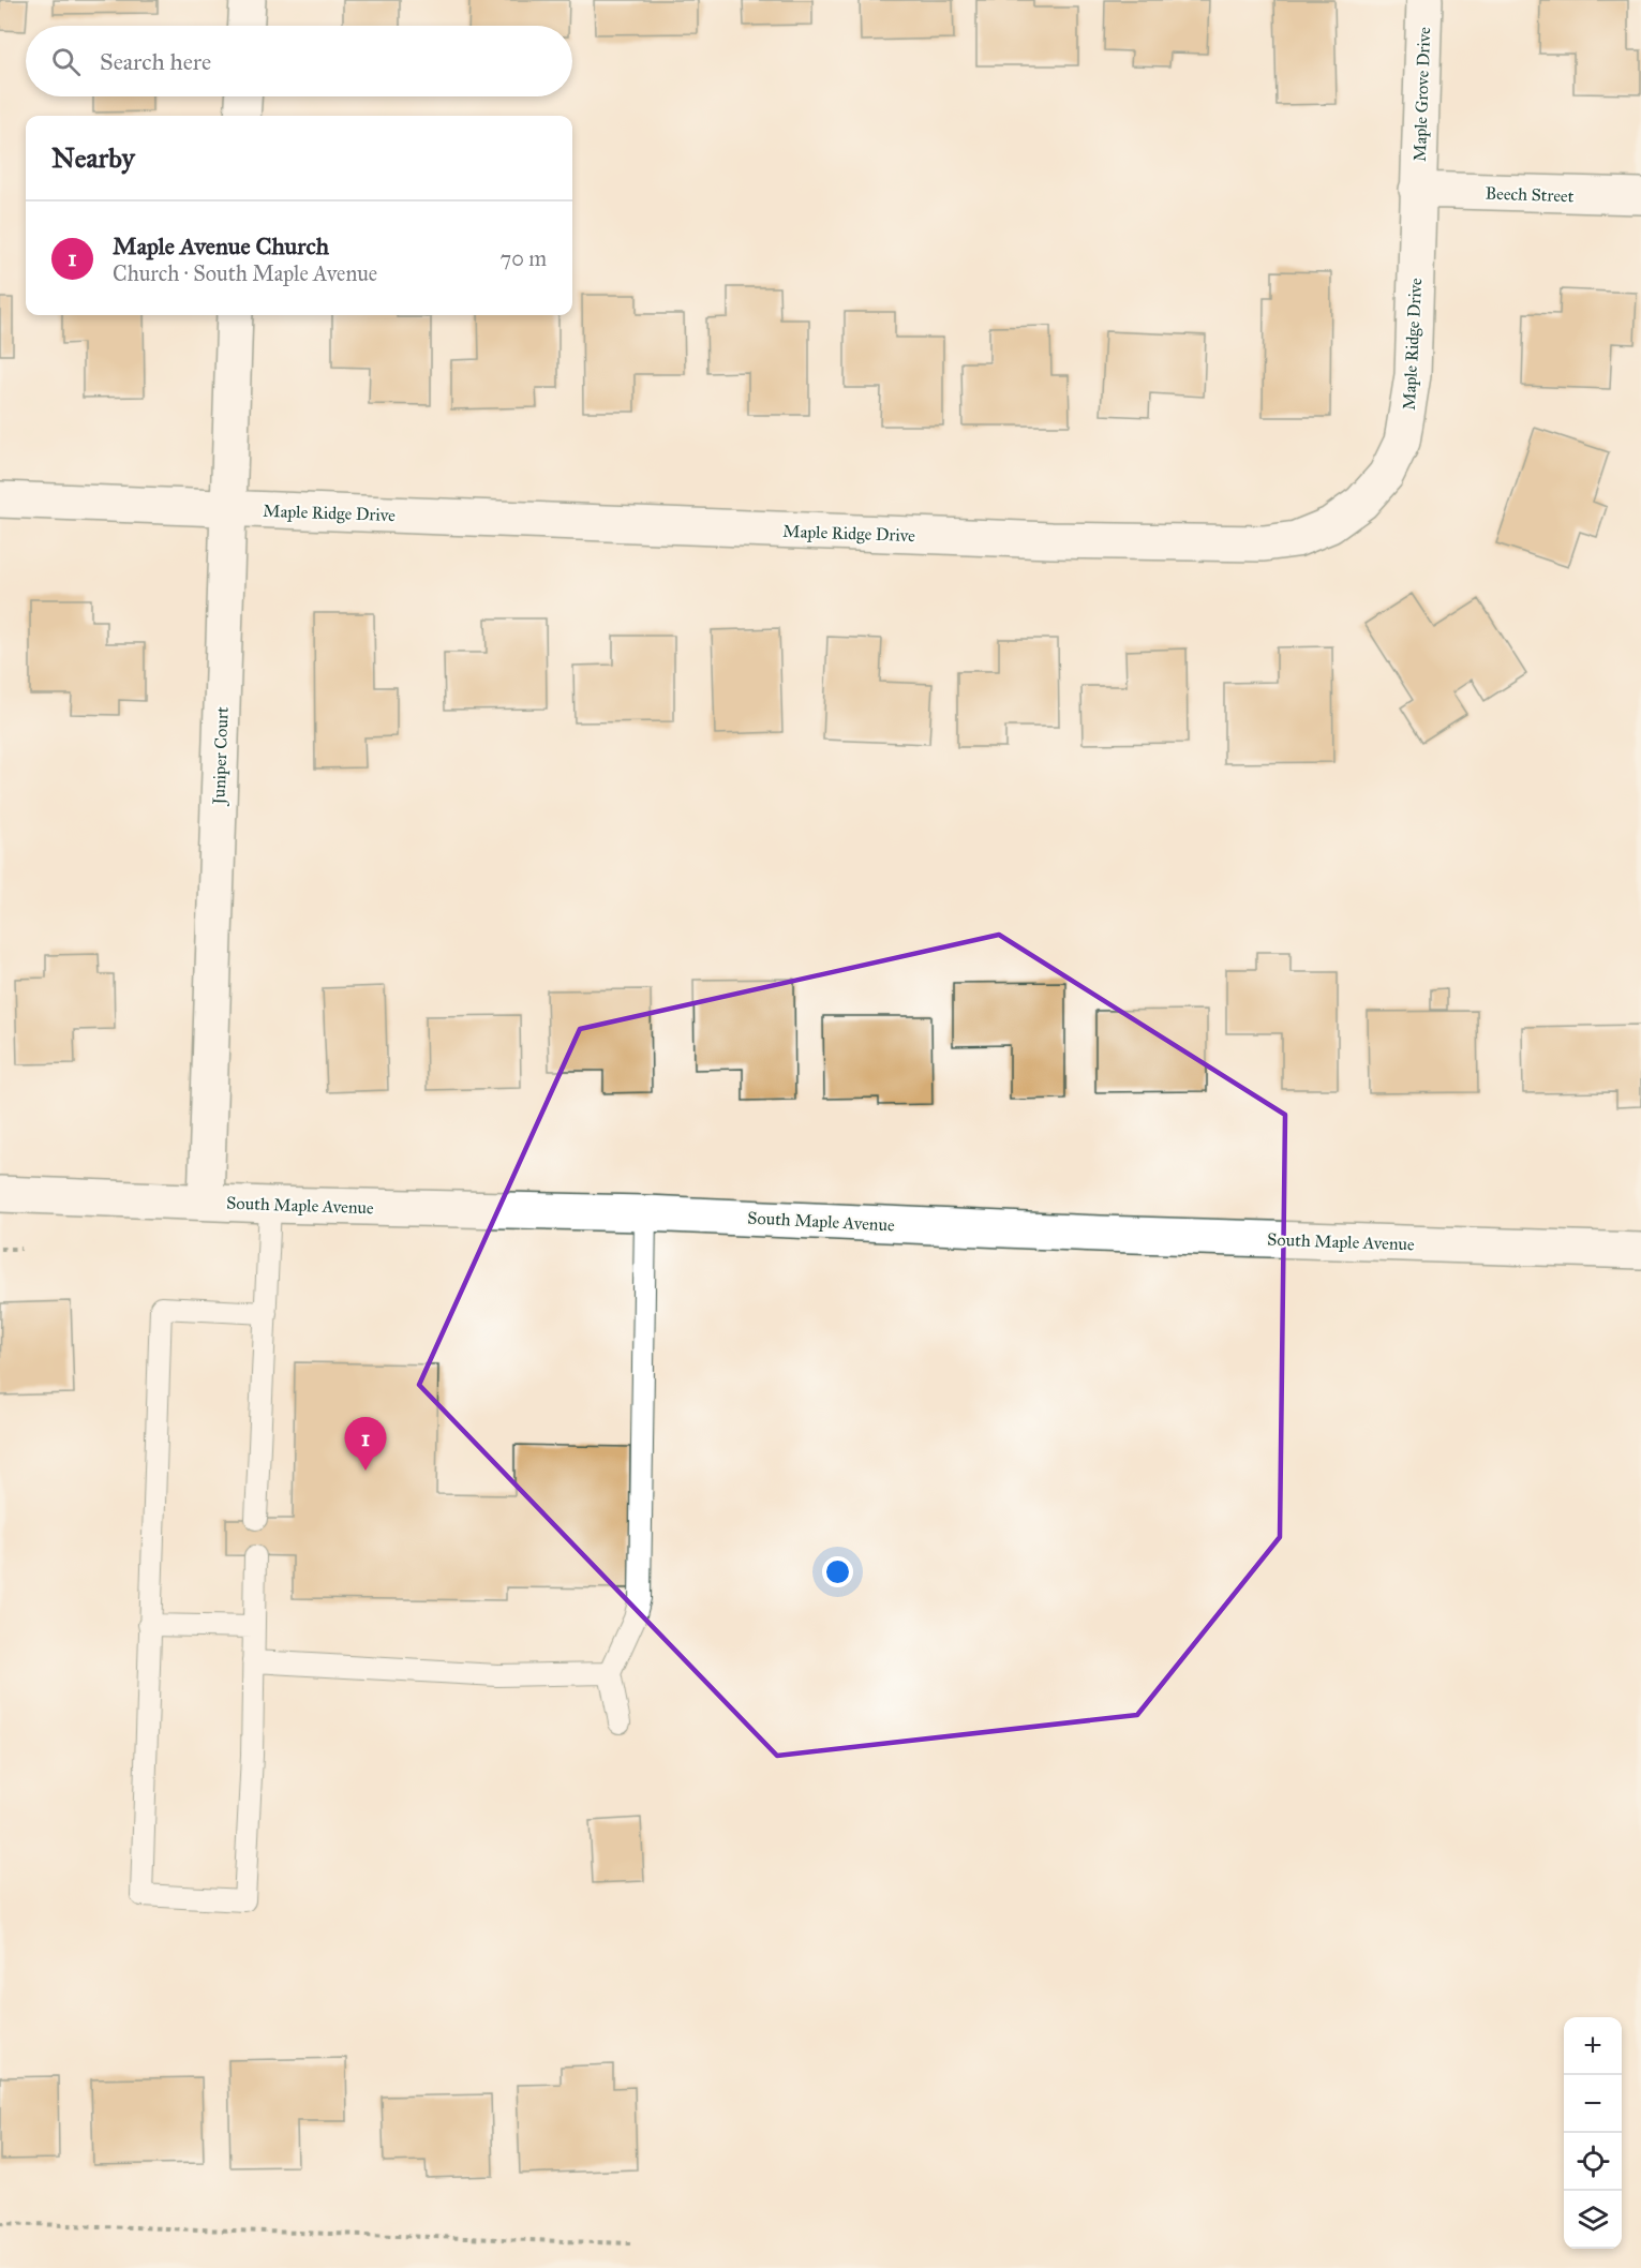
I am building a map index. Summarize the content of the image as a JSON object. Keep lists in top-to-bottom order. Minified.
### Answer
{"streets":{"street":["Maple Grove Drive","Beech Street","Maple Ridge Drive","Juniper Court","South Maple Avenue"]},"crossings":[["Maple Grove Drive","Beech Street"],["Maple Grove Drive","Maple Ridge Drive"],["Beech Street","Maple Ridge Drive"],["Maple Ridge Drive","Juniper Court"],["Juniper Court","South Maple Avenue"]],"page":{"search":"Search here","heading":"Nearby","list":[{"mark":"1","name":"Maple Avenue Church","note":"Church · South Maple Avenue","value":"70 m"}],"pins":"1","map_buttons":["+","−"]}}
